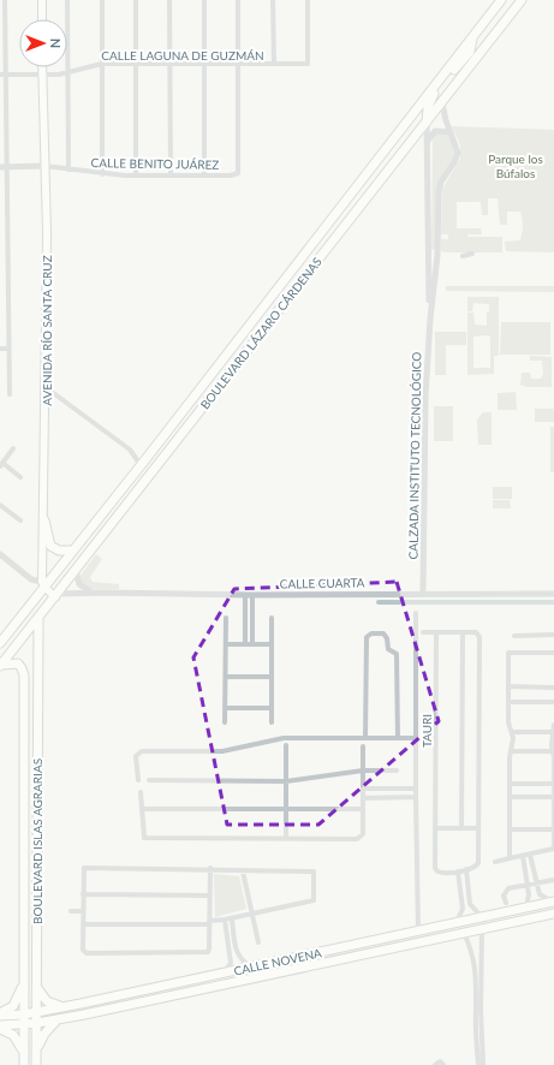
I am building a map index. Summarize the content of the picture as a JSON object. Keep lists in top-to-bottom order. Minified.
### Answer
{"streets":{"main road":["AVENIDA RÍO SANTA CRUZ","BOULEVARD LÁZARO CÁRDENAS","BOULEVARD ISLAS AGRARIAS","CALLE NOVENA"],"street":["CALLE LAGUNA DE GUZMÁN","CALLE BENITO JUÁREZ","CALZADA INSTITUTO TECNOLÓGICO","CALLE CUARTA","TAURI"]},"crossings":[["CALLE LAGUNA DE GUZMÁN","CALLE BENITO JUÁREZ"],["CALLE LAGUNA DE GUZMÁN","AVENIDA RÍO SANTA CRUZ"],["CALLE BENITO JUÁREZ","AVENIDA RÍO SANTA CRUZ"],["AVENIDA RÍO SANTA CRUZ","BOULEVARD LÁZARO CÁRDENAS"],["BOULEVARD LÁZARO CÁRDENAS","CALZADA INSTITUTO TECNOLÓGICO"],["BOULEVARD LÁZARO CÁRDENAS","CALLE CUARTA"],["BOULEVARD LÁZARO CÁRDENAS","BOULEVARD ISLAS AGRARIAS"],["CALZADA INSTITUTO TECNOLÓGICO","CALLE CUARTA"],["BOULEVARD ISLAS AGRARIAS","CALLE NOVENA"]],"parks":["Parque los Búfalos"],"north":"right"}
